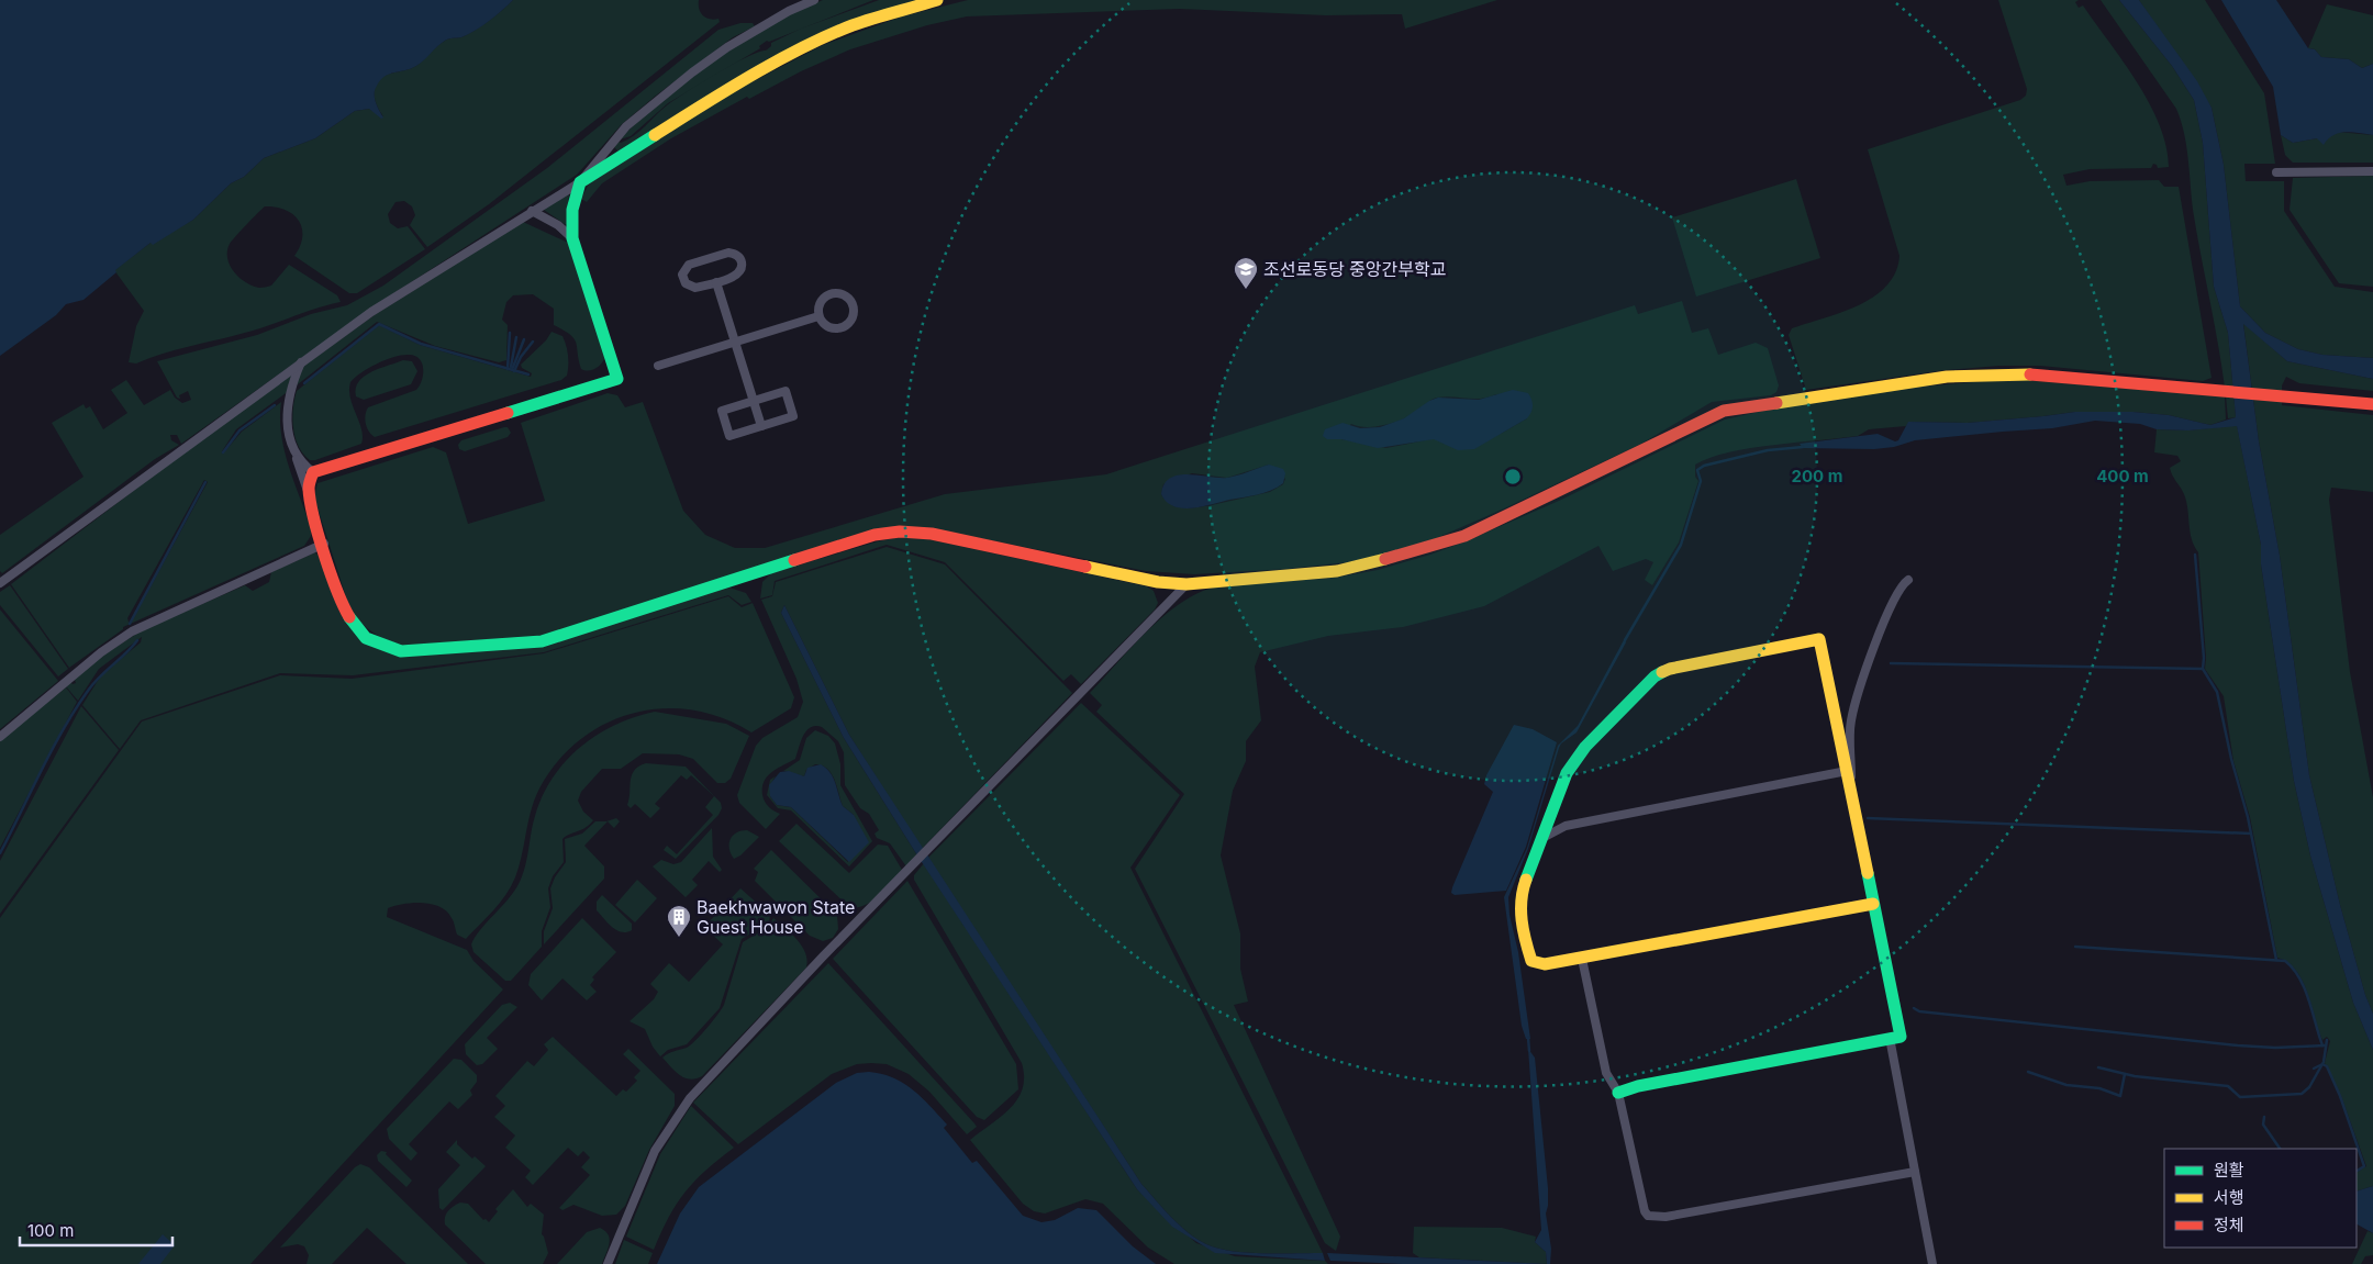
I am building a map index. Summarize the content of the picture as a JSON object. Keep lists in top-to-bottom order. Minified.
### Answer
{"places":{"school or university":["조선로동당 중앙간부학교"],"building":["Baekhwawon State Guest House"]},"legend":["원활","서행","정체"],"scale_bar":"100 m","rings":["200 m","400 m"]}
